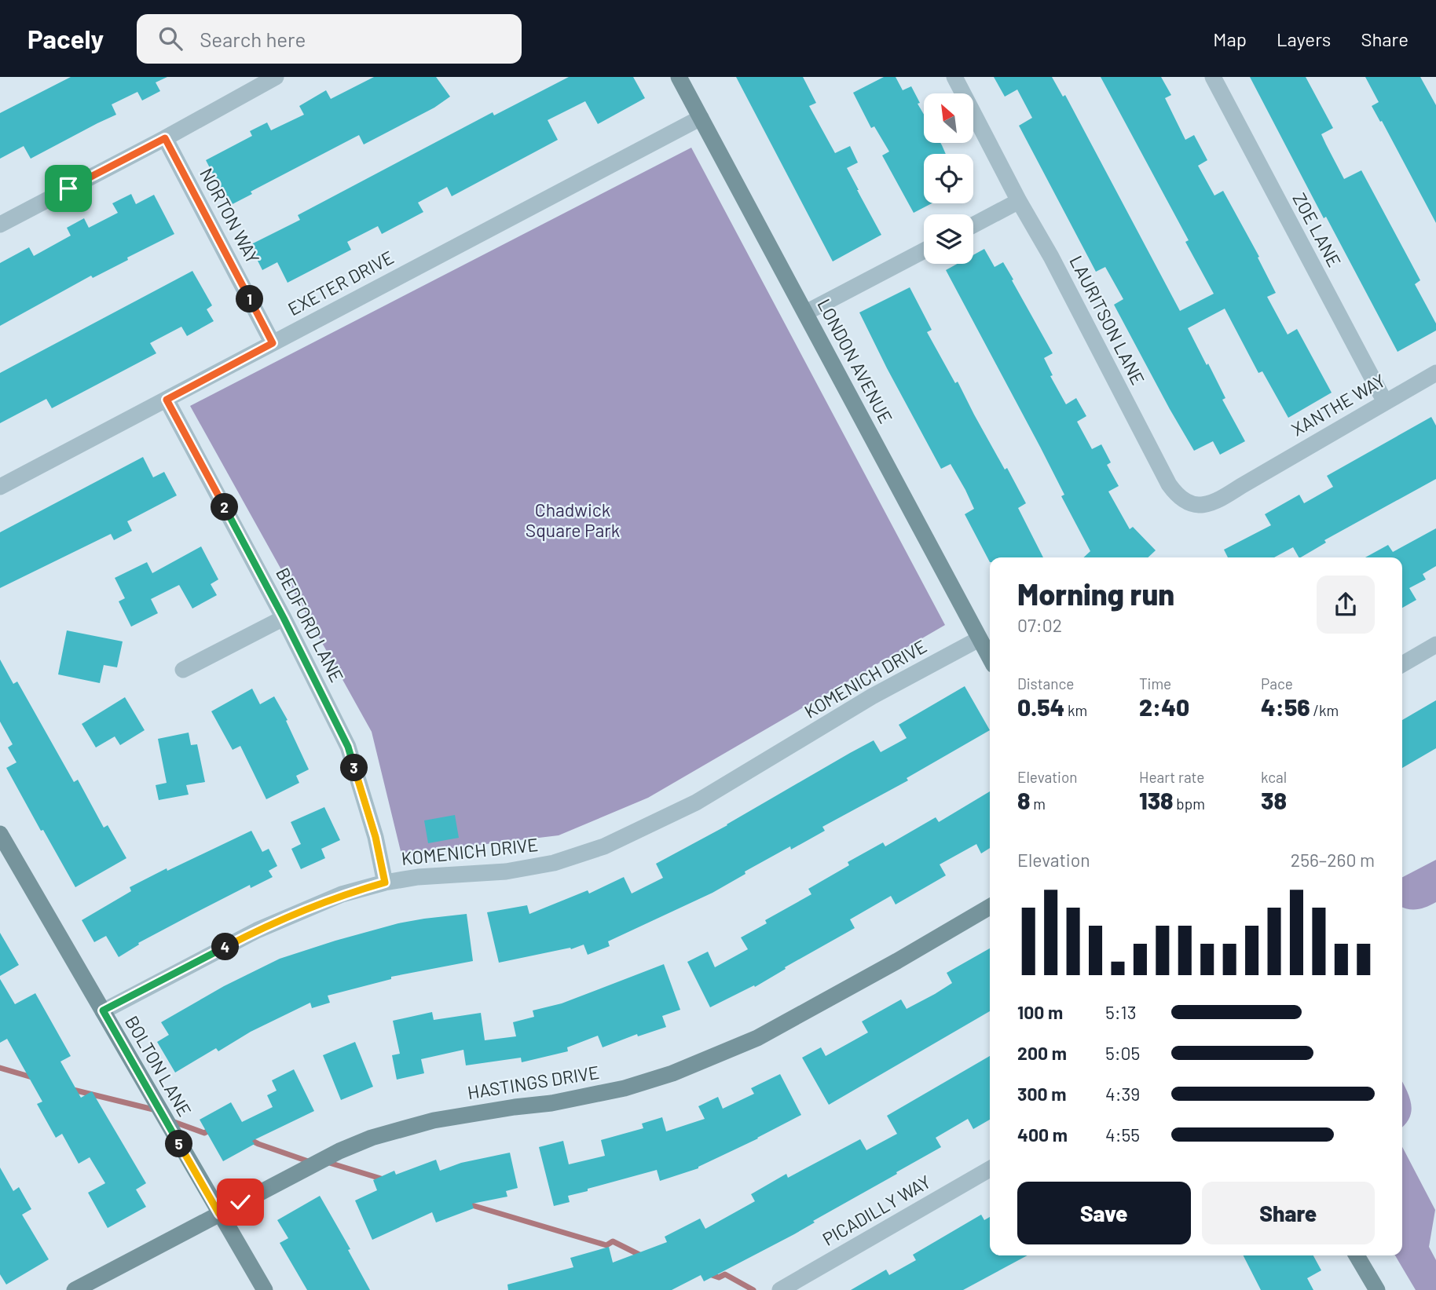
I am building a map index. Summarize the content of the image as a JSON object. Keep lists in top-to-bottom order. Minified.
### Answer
{"streets":{"street":["NORTON WAY","ZOE LANE","EXETER DRIVE","LAURITSON LANE","LONDON AVENUE","XANTHE WAY","BEDFORD LANE","KOMENICH DRIVE","BOLTON LANE","HASTINGS DRIVE","PICADILLY WAY"]},"crossings":[["NORTON WAY","EXETER DRIVE"],["ZOE LANE","XANTHE WAY"],["EXETER DRIVE","LONDON AVENUE"],["EXETER DRIVE","BEDFORD LANE"],["LAURITSON LANE","XANTHE WAY"],["LONDON AVENUE","KOMENICH DRIVE"],["BEDFORD LANE","KOMENICH DRIVE"],["KOMENICH DRIVE","BOLTON LANE"],["BOLTON LANE","HASTINGS DRIVE"]],"parks":["Chadwick Square Park"],"north":"top left","page":{"header":"Pacely","search":"Search here","nav":["Map","Layers","Share"],"pins":["1","2","3","4","5"],"heading":["Morning run","07:02"],"stats":[["Distance","0.54 km"],["Time","2:40"],["Pace","4:56 /km"],["Elevation","8 m"],["Heart rate","138 bpm"],["kcal","38"]],"chart":["Elevation","256–260 m"],"list":[{"name":"100 m","note":"5:13"},{"name":"200 m","note":"5:05"},{"name":"300 m","note":"4:39"},{"name":"400 m","note":"4:55"}],"buttons":["Save","Share"]}}
